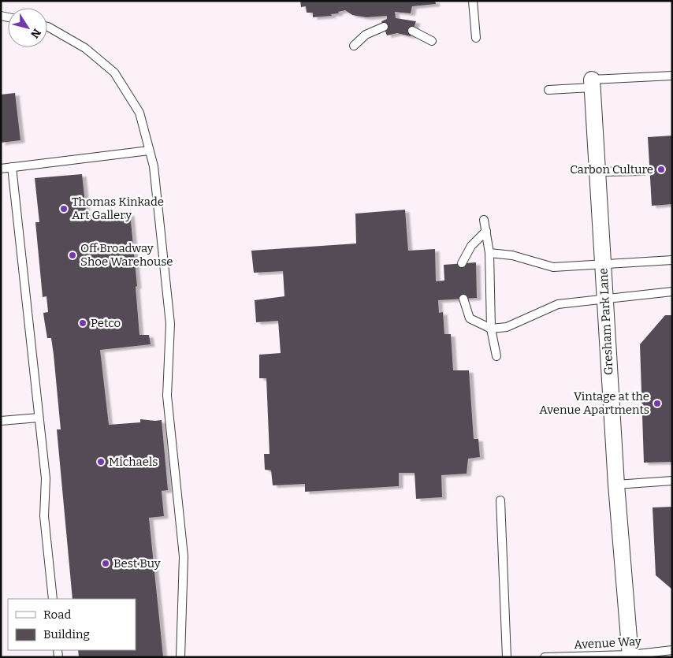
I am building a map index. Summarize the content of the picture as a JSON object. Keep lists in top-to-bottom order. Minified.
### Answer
{"streets":{"street":["Gresham Park Lane"],"lane":["Avenue Way"]},"crossings":[["Gresham Park Lane","Avenue Way"]],"places":["Carbon Culture","Thomas Kinkade Art Gallery","Off Broadway Shoe Warehouse","Petco","Vintage at the Avenue Apartments","Michaels","Best Buy"],"legend":["Road","Building"],"north":"bottom right"}
